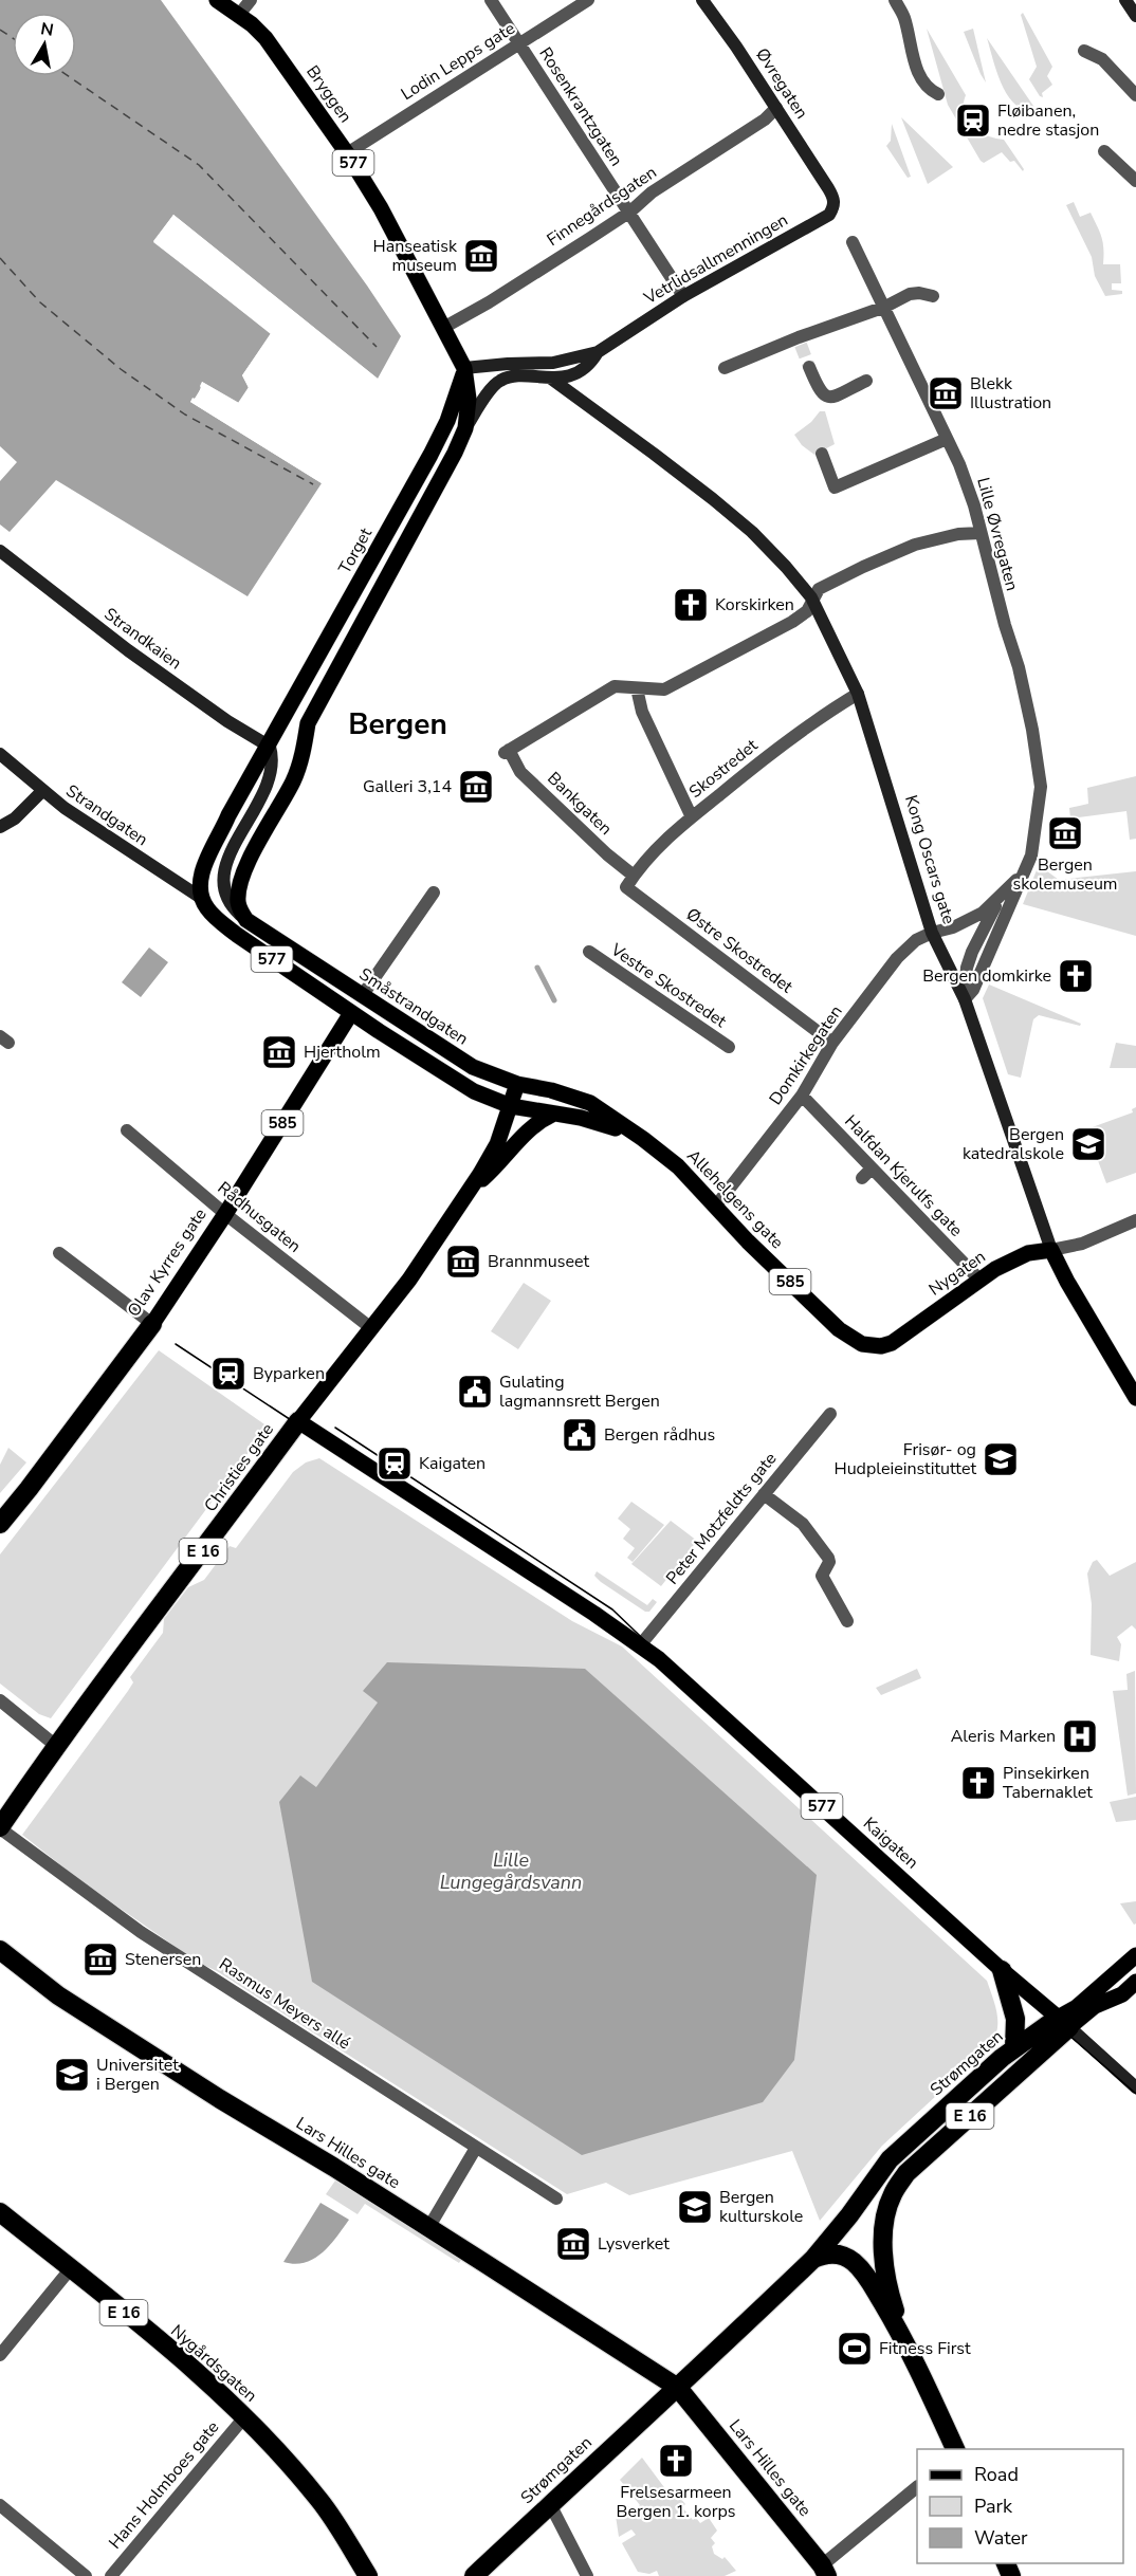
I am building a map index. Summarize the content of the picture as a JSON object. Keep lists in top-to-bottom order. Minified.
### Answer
{"streets":{"highway":["Olav Kyrres gate","Christies gate","E 16","Strømgaten","Lars Hilles gate","Nygårdsgaten"],"main road":["Øvregaten","Bryggen","577","Vetrlidsallmenningen","Torget","Strandkaien","Strandgaten","Kong Oscars gate","Småstrandgaten","585","Allehelgens gate","Nygaten","Kaigaten"],"street":["Lodin Lepps gate","Rosenkrantzgaten","Finnegårdsgaten","Lille Øvregaten","Skostredet","Bankgaten","Østre Skostredet","Vestre Skostredet","Domkirkegaten","Halfdan Kjerulfs gate","Rådhusgaten","Peter Motzfeldts gate","Rasmus Meyers allé","Hans Holmboes gate"]},"crossings":[["Lodin Lepps gate","Bryggen"],["Lodin Lepps gate","Rosenkrantzgaten"],["Øvregaten","Finnegårdsgaten"],["Øvregaten","Vetrlidsallmenningen"],["Bryggen","577"],["Bryggen","Finnegårdsgaten"],["Rosenkrantzgaten","Finnegårdsgaten"],["Rosenkrantzgaten","Vetrlidsallmenningen"],["577","Finnegårdsgaten"],["577","Torget"],["577","Strandgaten"],["577","Småstrandgaten"],["577","Allehelgens gate"],["577","Olav Kyrres gate"],["577","Christies gate"],["Torget","Strandkaien"],["Torget","Strandgaten"],["Skostredet","Bankgaten"],["Skostredet","Kong Oscars gate"],["Skostredet","Østre Skostredet"],["Kong Oscars gate","Domkirkegaten"],["Kong Oscars gate","Nygaten"],["Østre Skostredet","Domkirkegaten"],["Småstrandgaten","Allehelgens gate"],["Småstrandgaten","Christies gate"],["Domkirkegaten","Halfdan Kjerulfs gate"],["Domkirkegaten","Allehelgens gate"],["Halfdan Kjerulfs gate","Nygaten"],["Allehelgens gate","Nygaten"],["Allehelgens gate","Christies gate"],["Rådhusgaten","Olav Kyrres gate"],["Rådhusgaten","Christies gate"],["Christies gate","Kaigaten"],["Christies gate","Rasmus Meyers allé"],["Peter Motzfeldts gate","Kaigaten"],["E 16","Strømgaten"],["Kaigaten","Strømgaten"],["Strømgaten","Lars Hilles gate"],["Nygårdsgaten","Hans Holmboes gate"]],"districts":["Bergen"],"water":["Lille Lungegårdsvann"],"places":{"station":["Fløibanen, nedre stasjon","Byparken","Kaigaten"],"museum":["Hanseatisk museum","Blekk Illustration","Galleri 3,14","Bergen skolemuseum","Hjertholm","Brannmuseet","Stenersen","Lysverket"],"church":["Korskirken","Bergen domkirke","Pinsekirken Tabernaklet","Frelsesarmeen Bergen 1. korps"],"school or university":["Bergen katedralskole","Frisør- og Hudpleieinstituttet","Universitet i Bergen","Bergen kulturskole"],"public building":["Gulating lagmannsrett Bergen","Bergen rådhus"],"hospital":["Aleris Marken"],"sports":["Fitness First"]},"legend":["Road","Park","Water"],"north":"top"}
